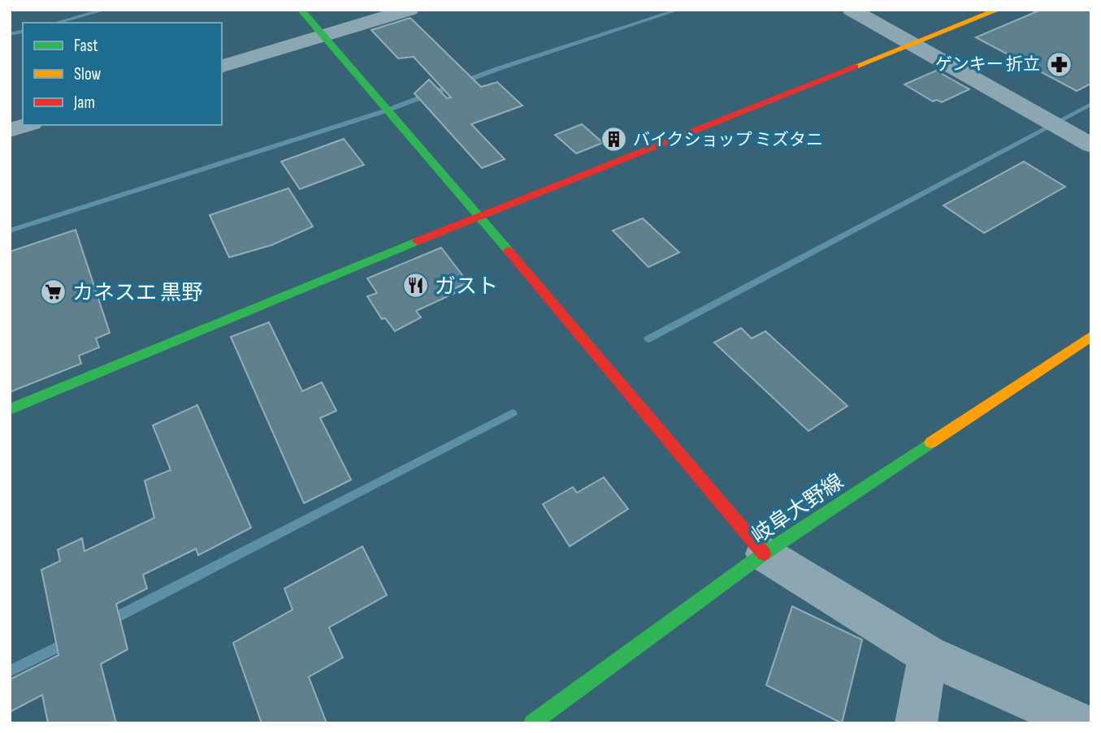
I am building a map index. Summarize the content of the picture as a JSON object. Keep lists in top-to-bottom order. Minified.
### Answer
{"streets":{"street":["岐阜大野線"]},"places":{"pharmacy":["ゲンキー 折立"],"building":["バイクショップ ミズタニ"],"restaurant":["ガスト"],"supermarket":["カネスエ 黒野"]},"legend":["Fast","Slow","Jam"]}
